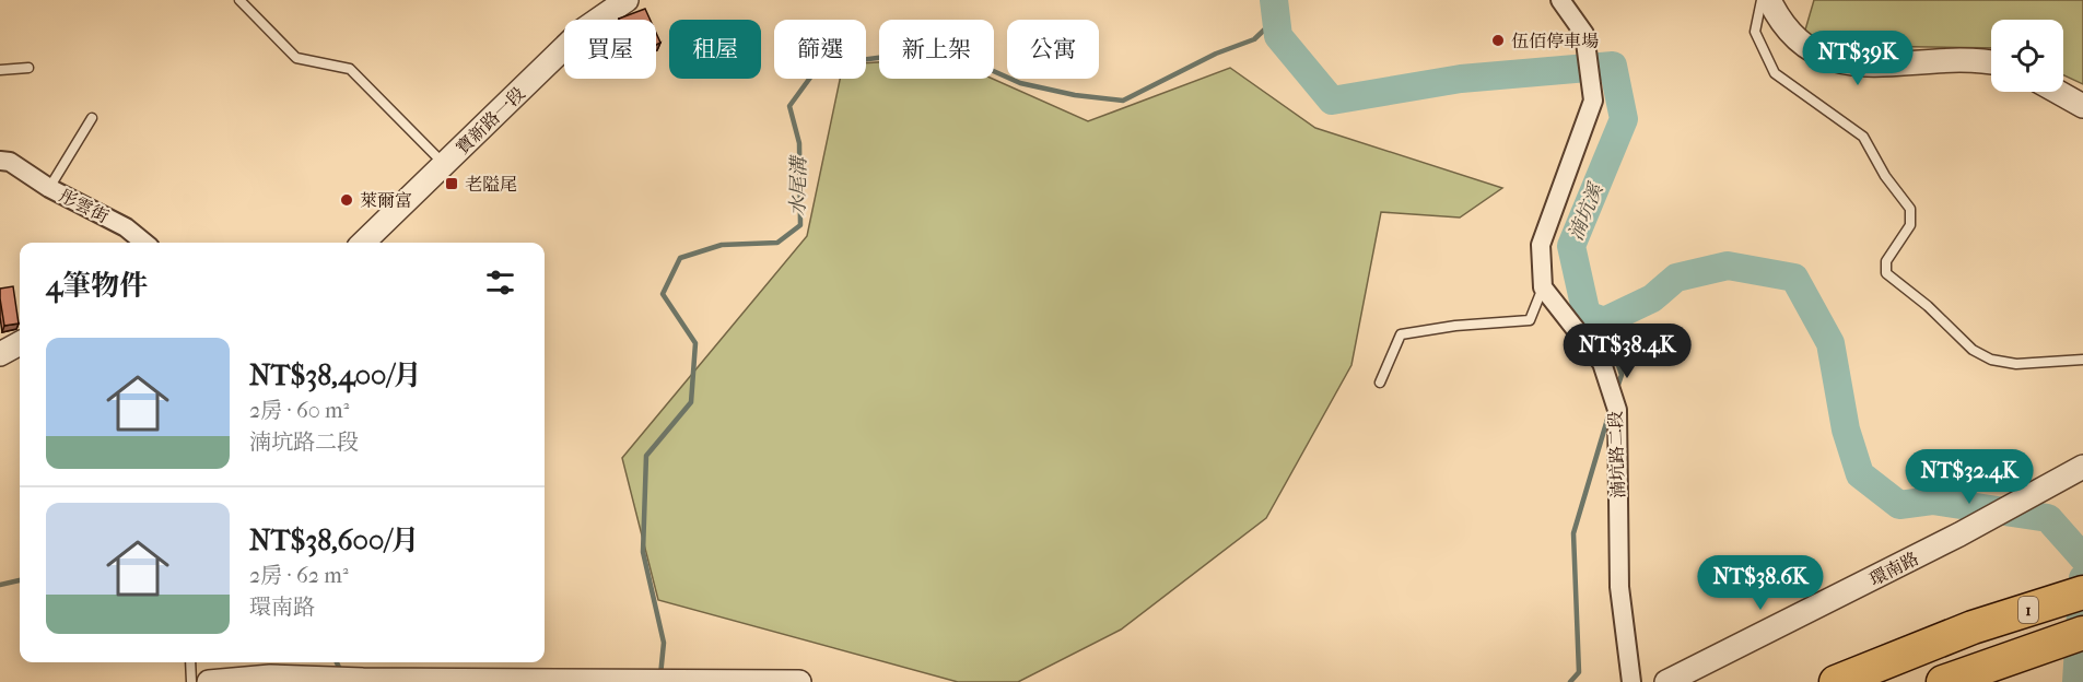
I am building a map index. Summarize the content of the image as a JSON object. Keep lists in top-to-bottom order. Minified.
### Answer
{"streets":{"highway":["1"],"street":["寶新路一段","彤雲街","湳坑路二段","環南路"]},"water":["水尾溝","湳坑溪"],"places":{"other":["伍佰停車場","萊爾富"],"transit":["老隘尾"]},"page":{"chip":["買屋","租屋","篩選","新上架","公寓"],"price":["NT$39K","NT$38.4K","NT$32.4K","NT$38.6K"],"heading":"4筆物件","list":[{"name":"NT$38,400/月","note":"2房 · 60 m² · 湳坑路二段"},{"name":"NT$38,600/月","note":"2房 · 62 m² · 環南路"}]}}
